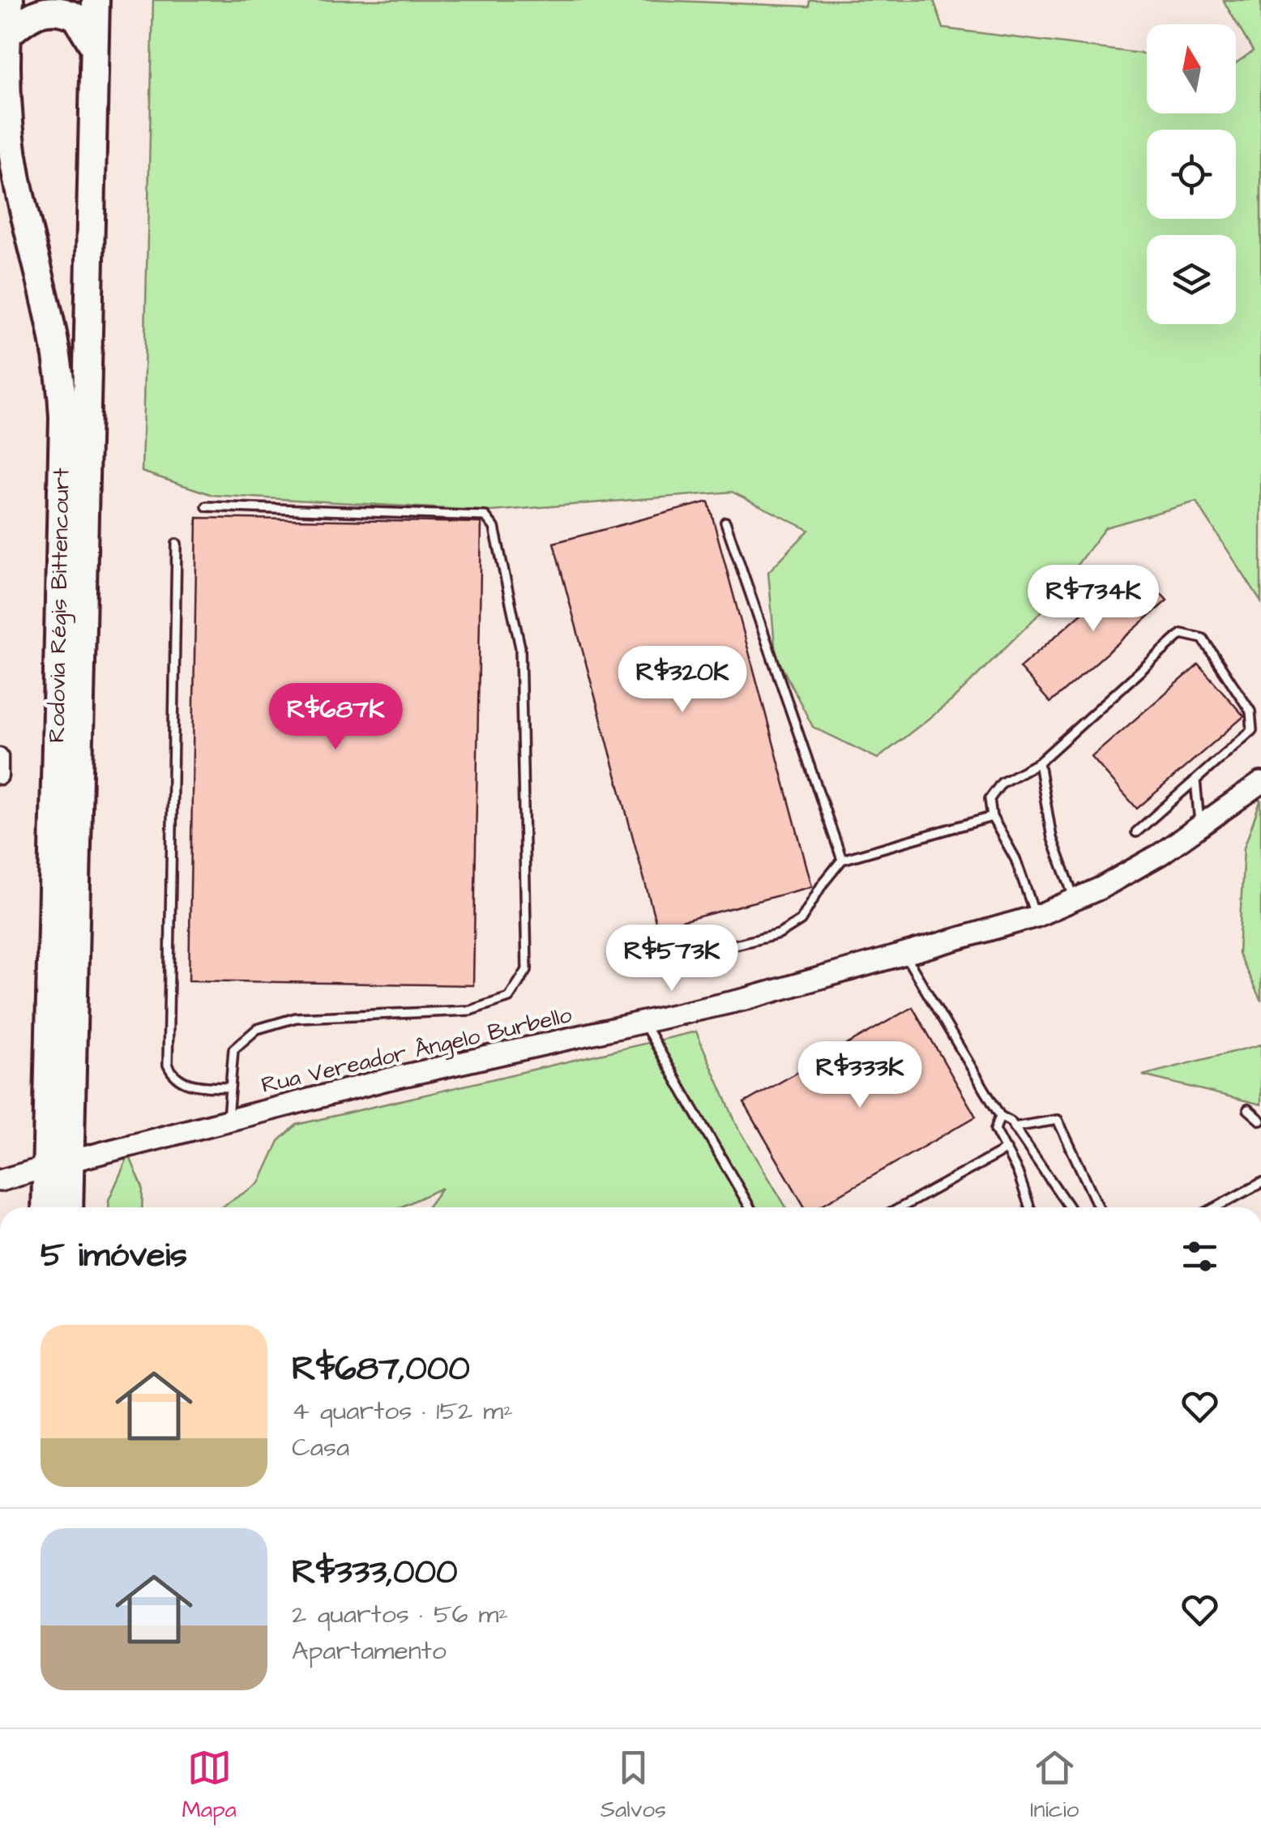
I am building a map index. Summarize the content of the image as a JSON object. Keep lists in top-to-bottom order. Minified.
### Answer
{"streets":{"highway":["Rodovia Régis Bittencourt"],"main road":["Rua Vereador Ângelo Burbello"]},"crossings":[["Rodovia Régis Bittencourt","Rua Vereador Ângelo Burbello"]],"north":"top","page":{"price":["R$734K","R$320K","R$687K","R$573K","R$333K"],"heading":"5 imóveis","list":[{"name":"R$687,000","note":"4 quartos · 152 m² · Casa"},{"name":"R$333,000","note":"2 quartos · 56 m² · Apartamento"}],"tabs":["Mapa","Salvos","Início"]}}
